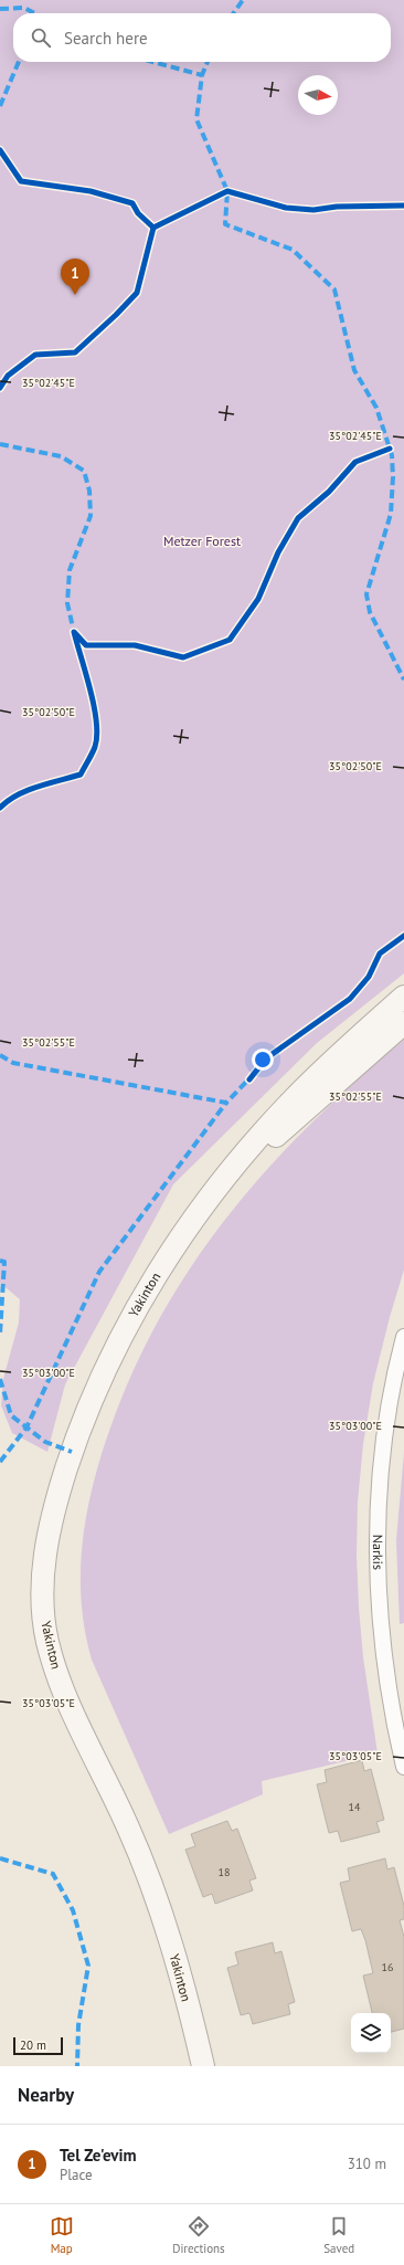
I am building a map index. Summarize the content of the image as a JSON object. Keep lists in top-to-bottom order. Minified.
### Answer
{"streets":{"street":["Yakinton","Narkis"]},"parks":["Metzer Forest"],"house_numbers":["14","18","16"],"scale_bar":"20 m","north":"right","page":{"search":"Search here","pins":"1","scale":"20 m","heading":"Nearby","list":[{"mark":"1","name":"Tel Ze'evim","note":"Place","value":"310 m"}],"nav":["Map","Directions","Saved"]},"coordinates":["35°02'45\"E","35°02'50\"E","35°02'55\"E","35°03'00\"E","35°03'05\"E"]}
